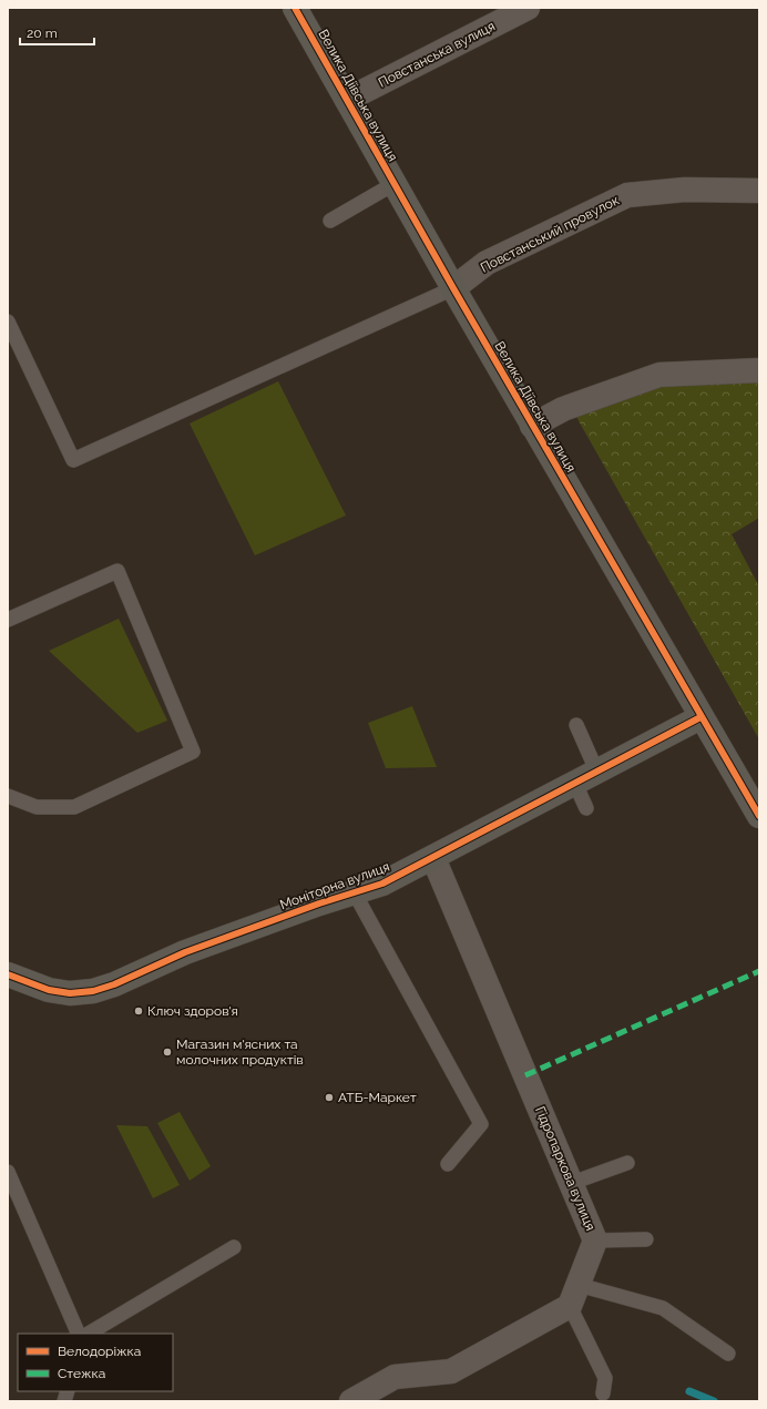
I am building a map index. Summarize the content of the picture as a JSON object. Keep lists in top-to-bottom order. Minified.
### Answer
{"streets":{"street":["Повстанська вулиця","Велика Діївська вулиця","Повстанський провулок","Моніторна вулиця","Гідропаркова вулиця"]},"crossings":[["Повстанська вулиця","Велика Діївська вулиця"],["Велика Діївська вулиця","Повстанський провулок"],["Велика Діївська вулиця","Моніторна вулиця"],["Моніторна вулиця","Гідропаркова вулиця"]],"places":["Ключ здоров'я","Магазин м'ясних та молочних продуктів","АТБ-Маркет"],"legend":["Велодоріжка","Стежка"],"scale_bar":"20 m"}
